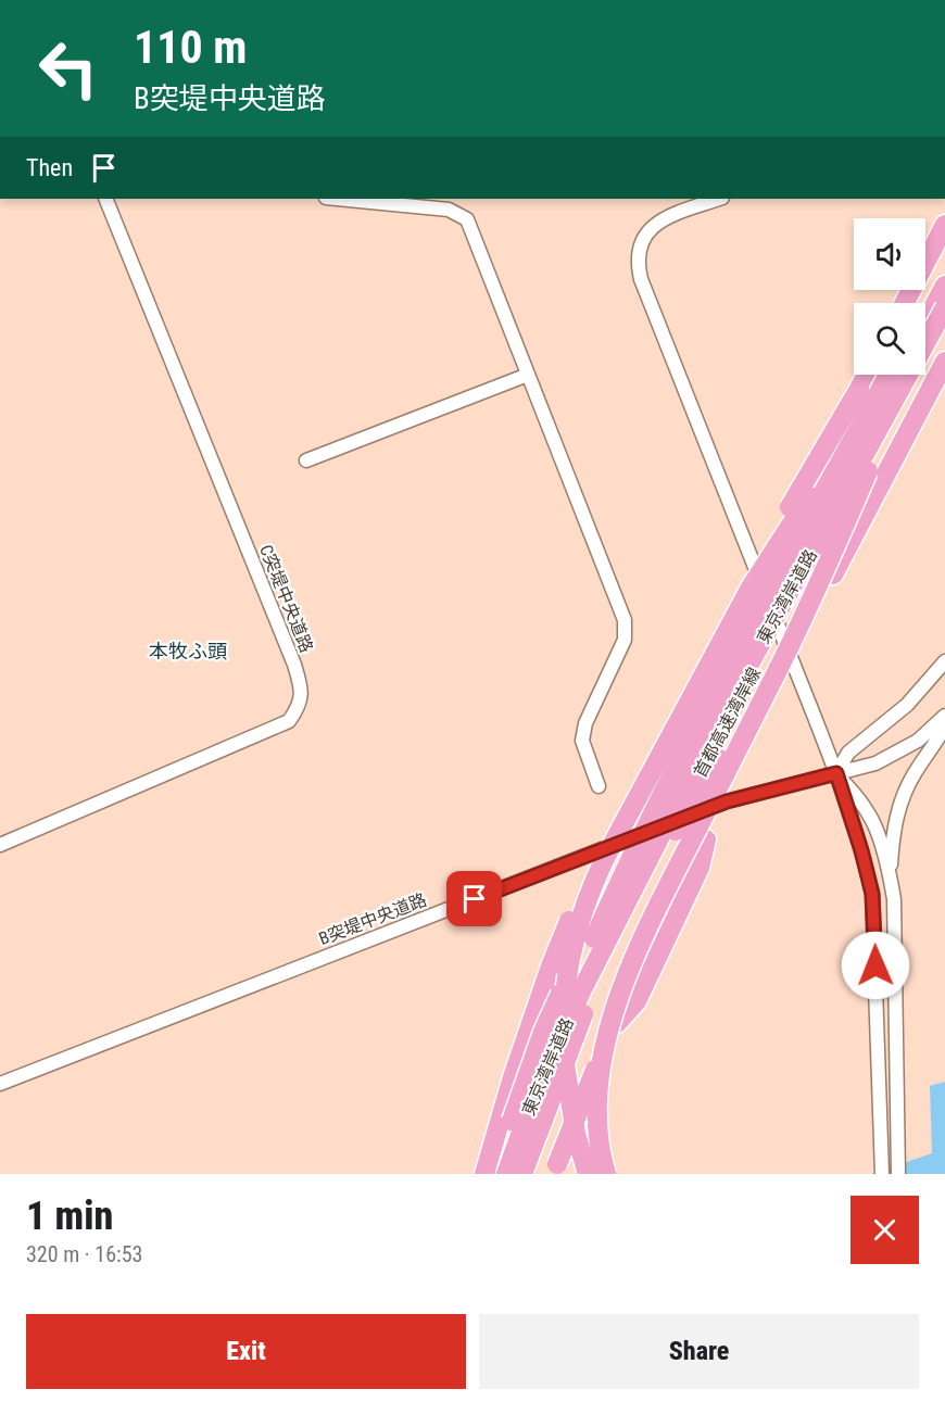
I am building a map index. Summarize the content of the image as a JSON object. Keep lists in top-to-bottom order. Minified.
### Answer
{"streets":{"highway":["東京湾岸道路","首都高速湾岸線"],"street":["C突堤中央道路","B突堤中央道路"]},"crossings":[["東京湾岸道路","首都高速湾岸線"]],"districts":["本牧ふ頭"],"page":{"turn":["110 m","B突堤中央道路"],"then":"Then","heading":["1 min","320 m · 16:53"],"buttons":["Exit","Share"]}}
